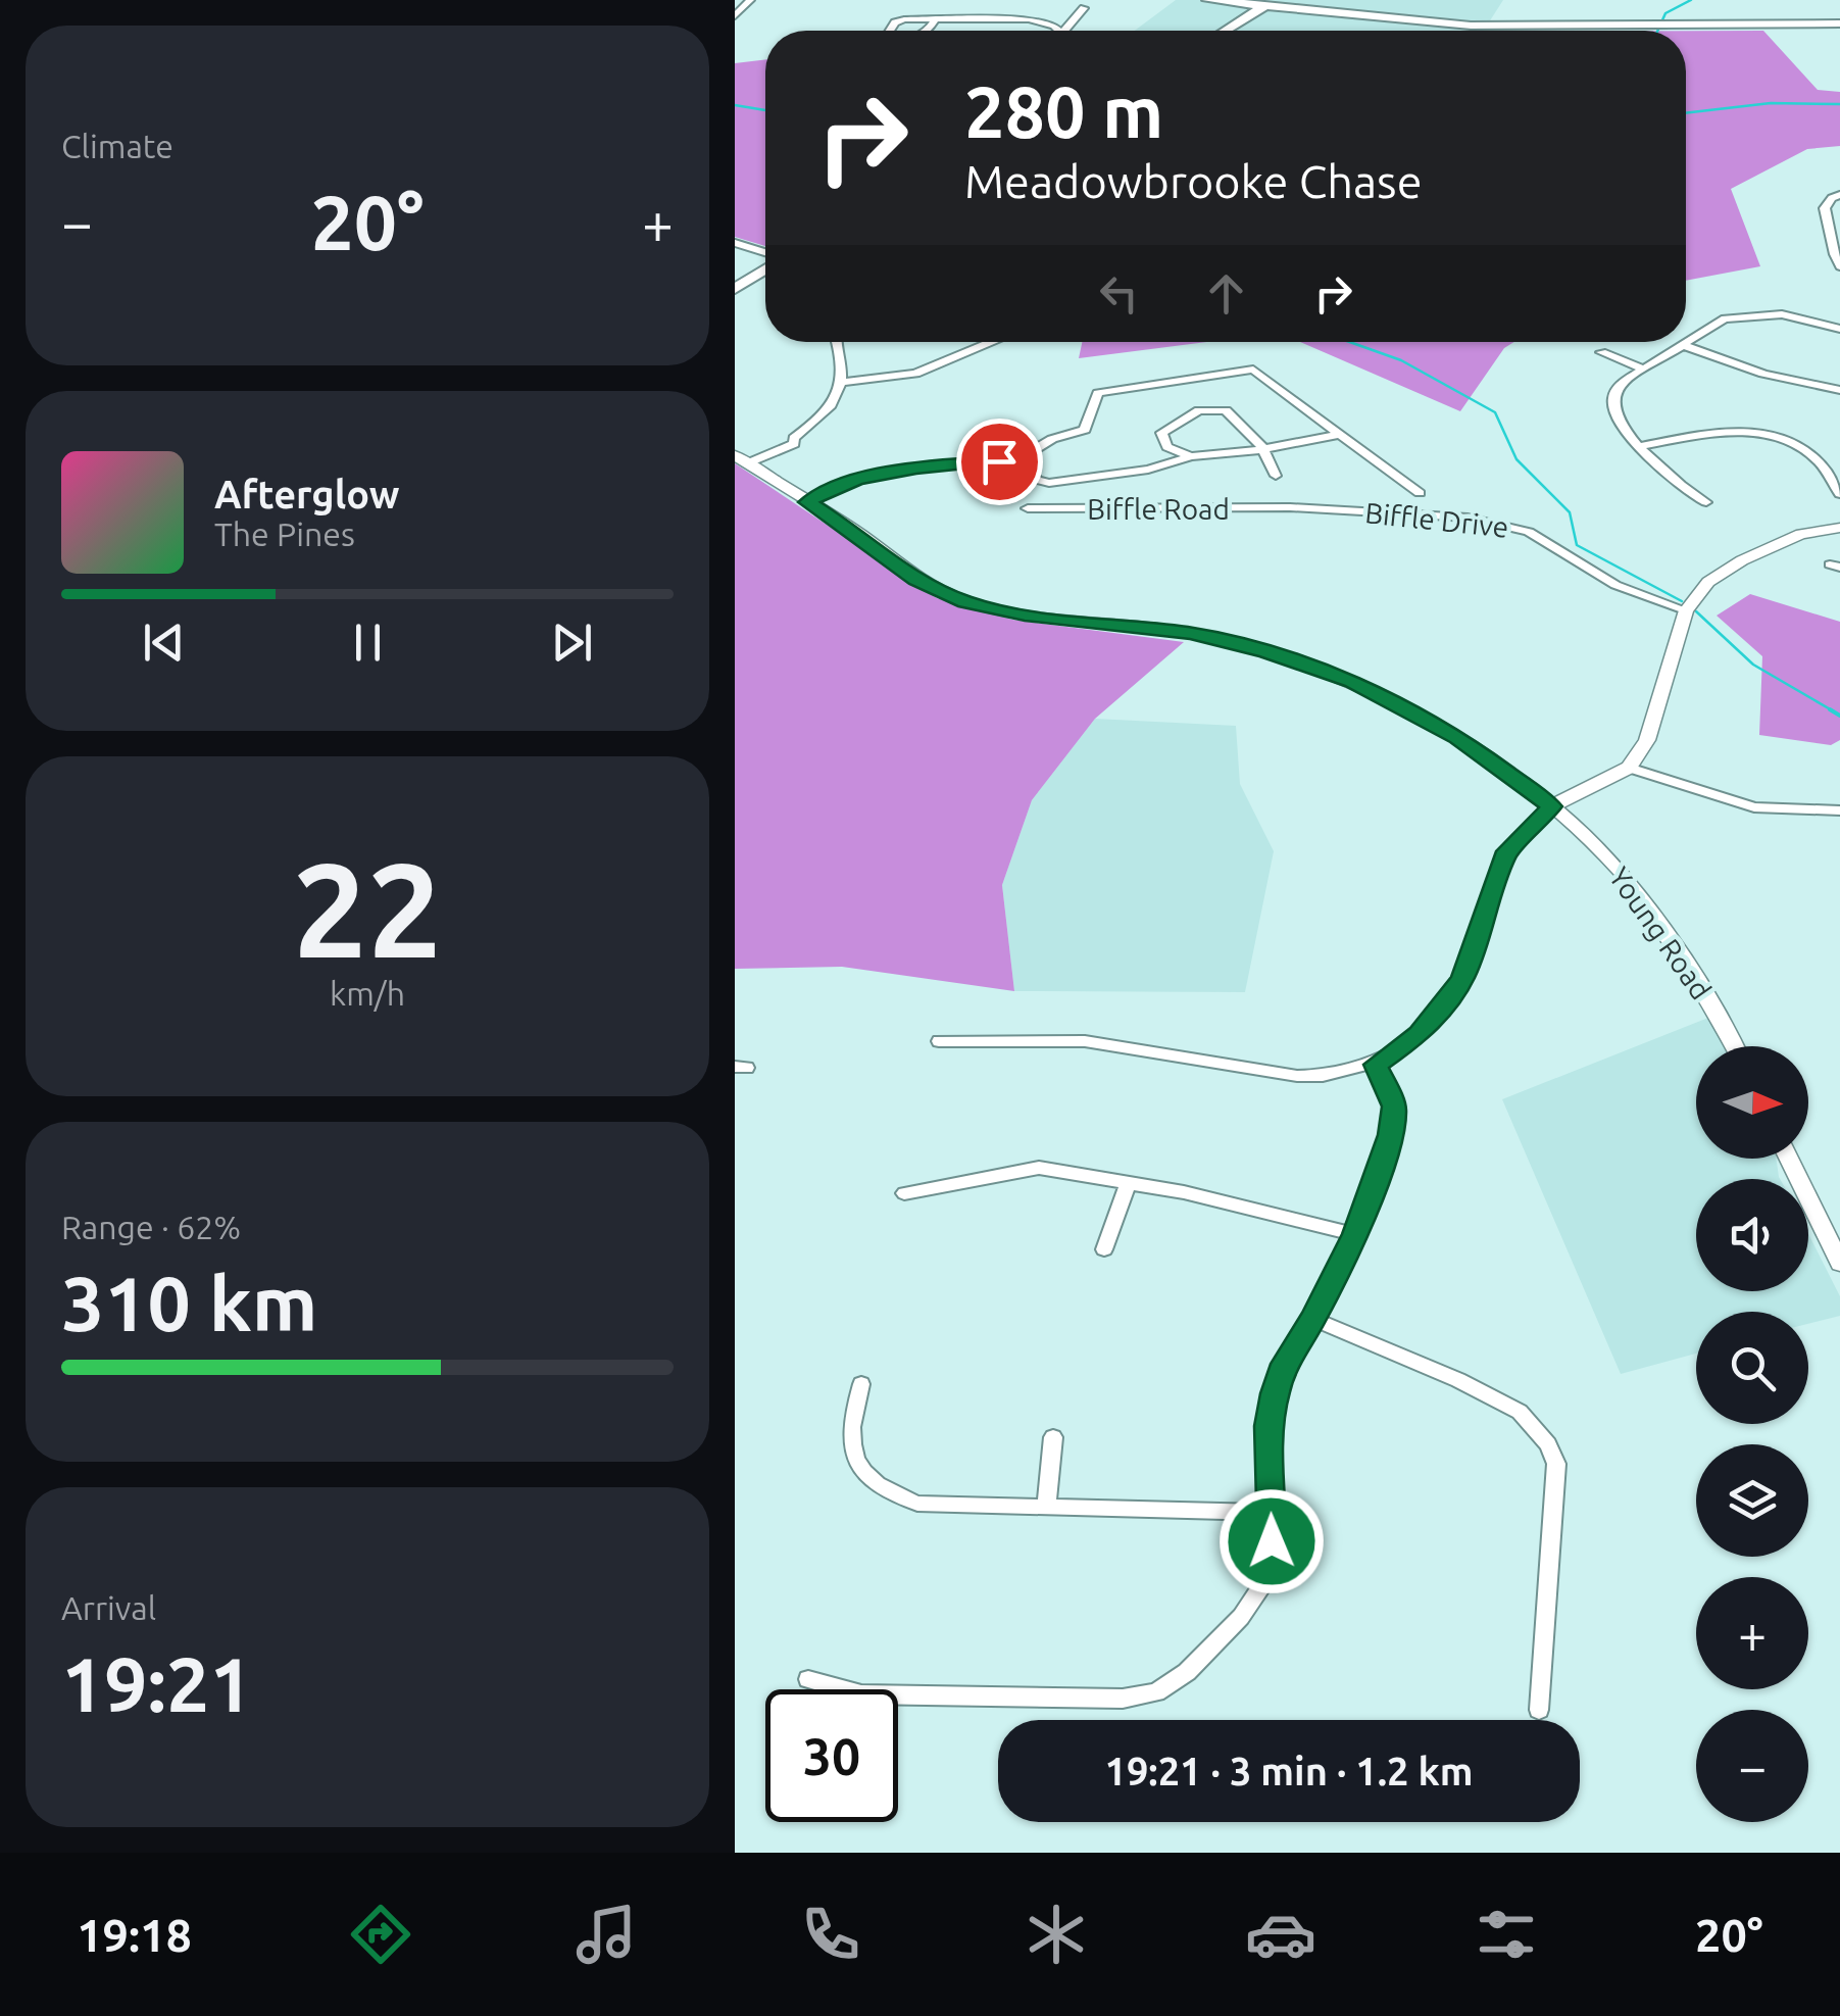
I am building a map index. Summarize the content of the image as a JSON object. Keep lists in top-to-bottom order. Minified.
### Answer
{"streets":{"street":["Biffle Road","Biffle Drive","Young Road"]},"crossings":[["Biffle Road","Biffle Drive"]],"north":"right","page":{"tile":["Climate",["22","km/h"],["Range · 62%","310 km"],["Arrival","19:21"]],"turn":["280 m","Meadowbrooke Chase"],"heat":["−","20°","+"],"song":["Afterglow","The Pines"],"map_buttons":["+","−"],"limit":"30","trip":"19:21 · 3 min · 1.2 km","tabs":["19:18","20°"]}}
